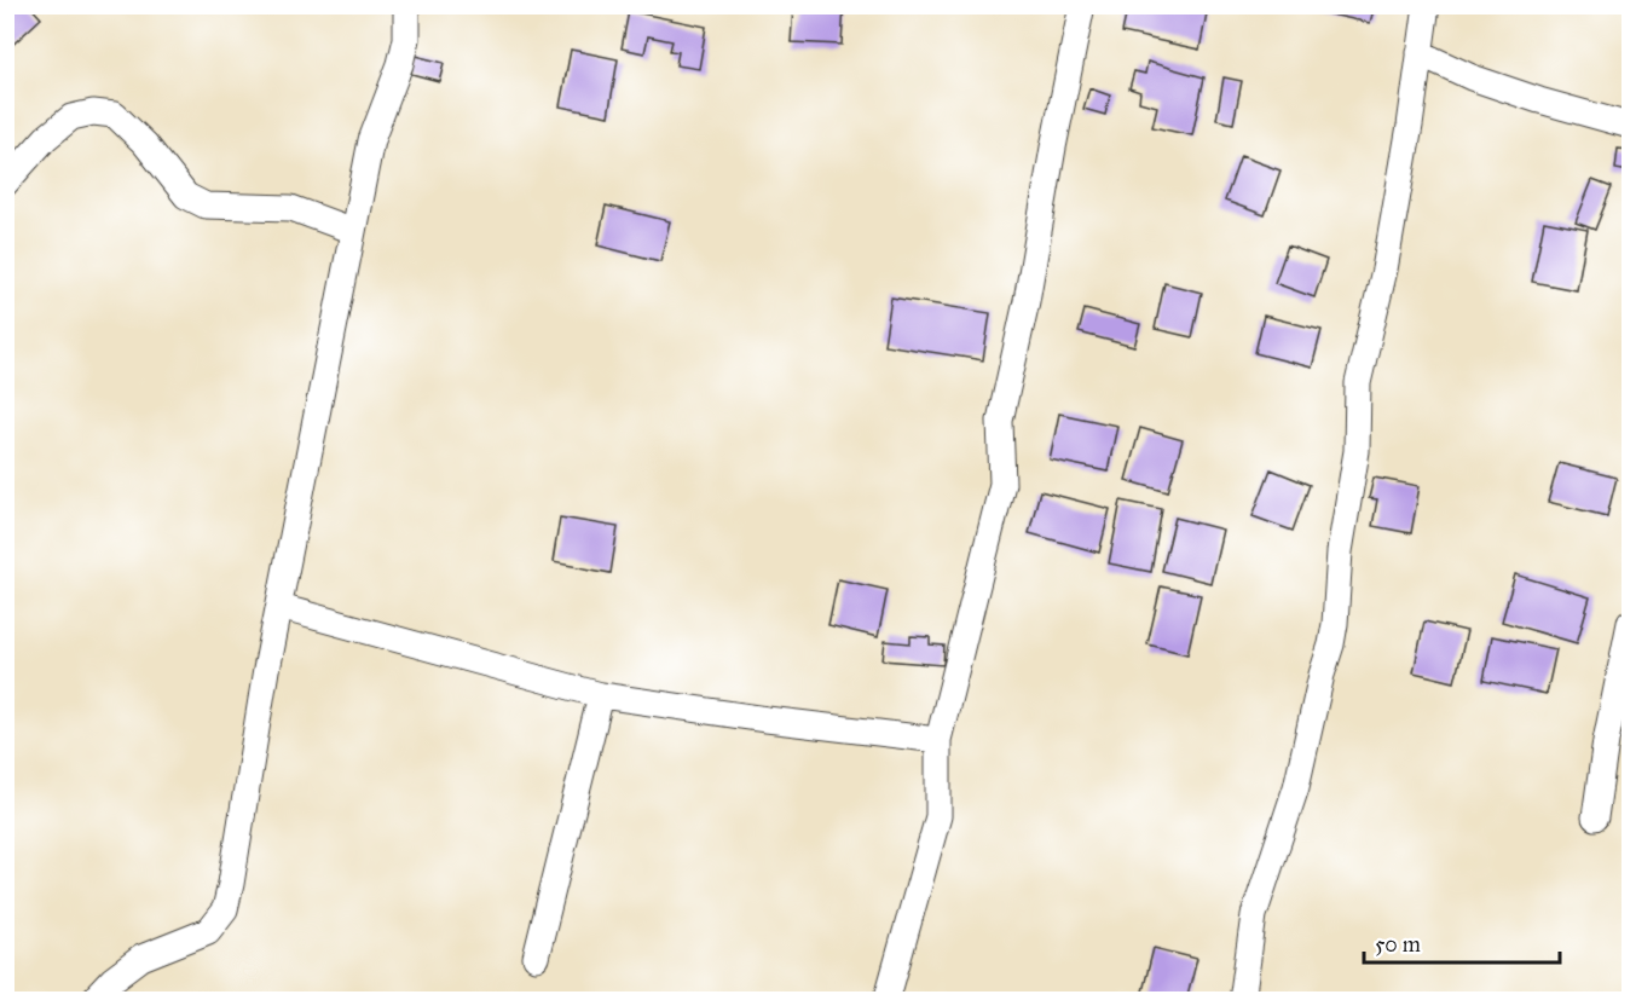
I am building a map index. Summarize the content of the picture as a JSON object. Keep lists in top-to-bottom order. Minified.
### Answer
{"scale_bar":"50 m"}
